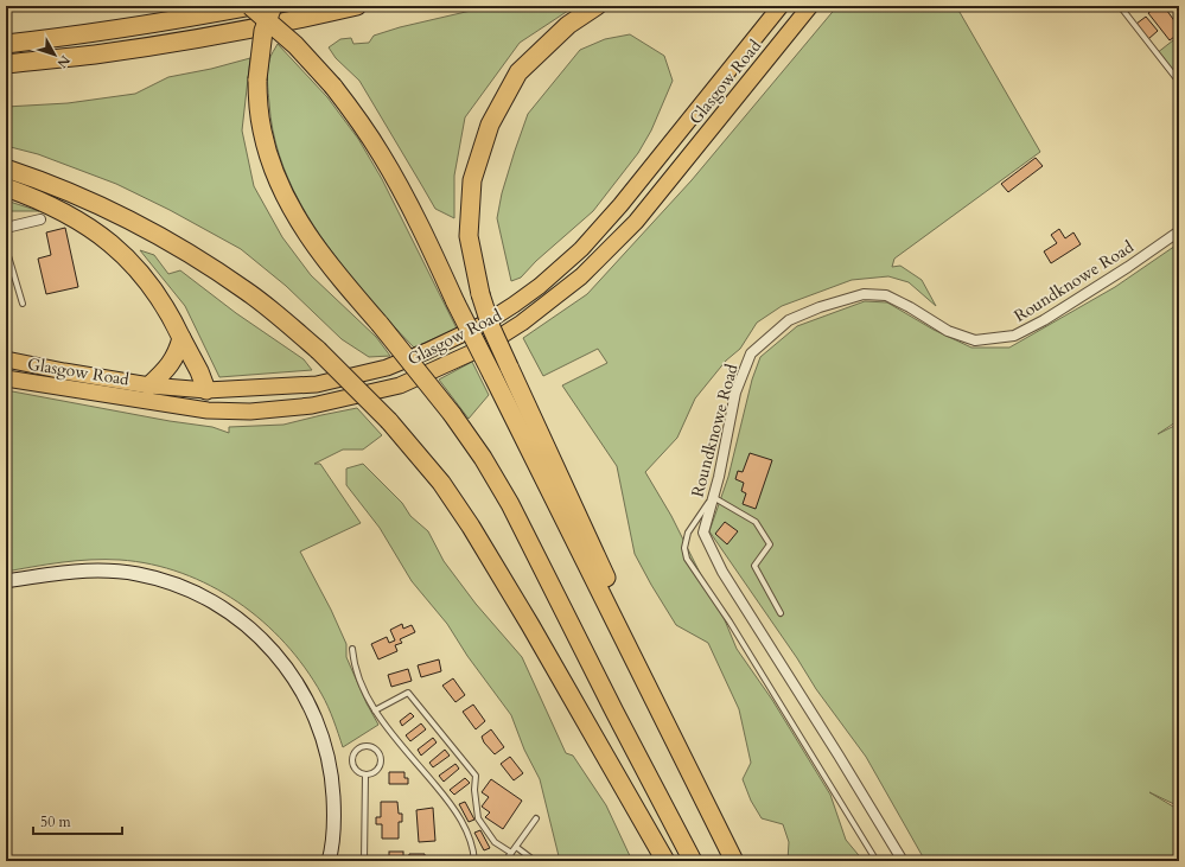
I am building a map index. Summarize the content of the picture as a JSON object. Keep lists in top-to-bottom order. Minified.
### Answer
{"streets":{"main road":["Glasgow Road"],"street":["Roundknowe Road"]},"scale_bar":"50 m","north":"bottom right"}
